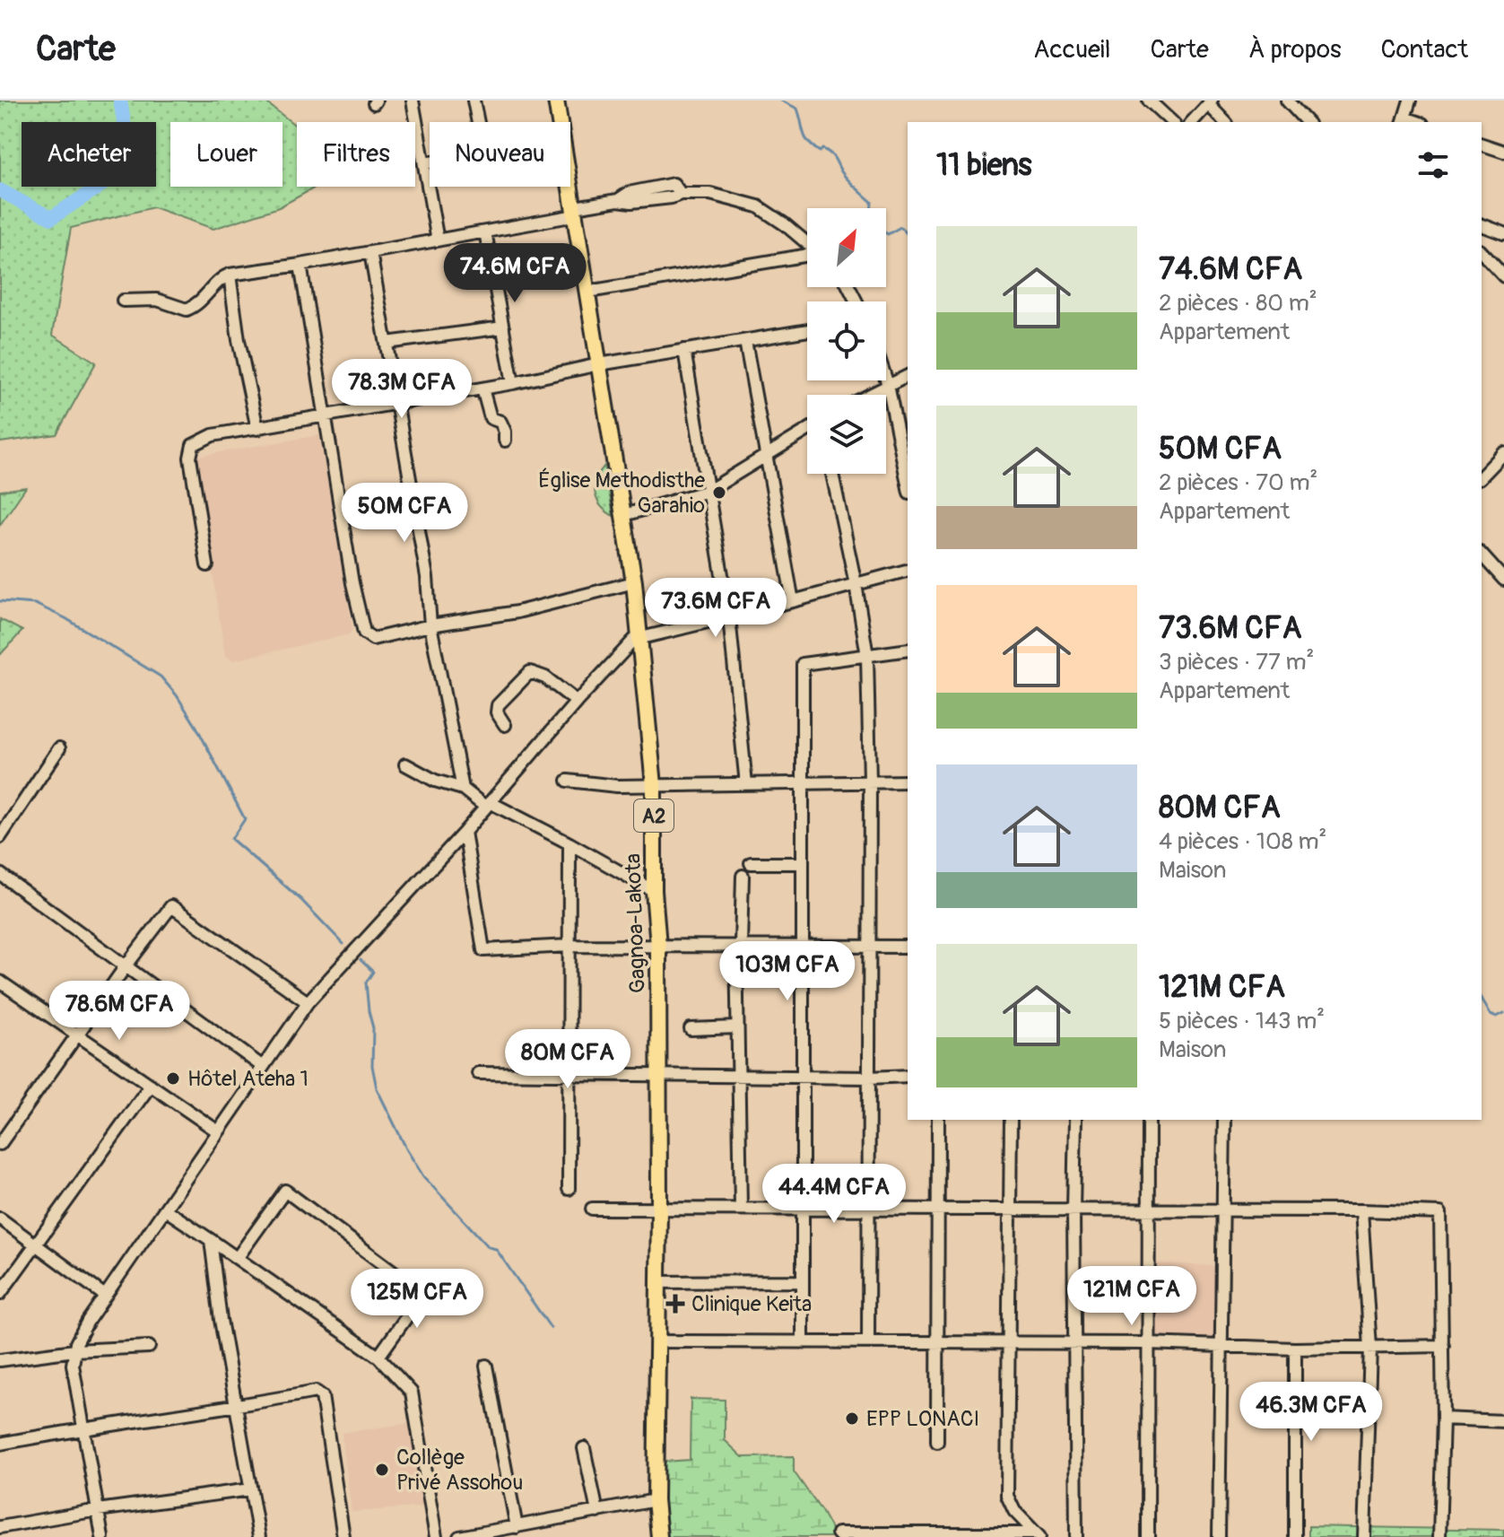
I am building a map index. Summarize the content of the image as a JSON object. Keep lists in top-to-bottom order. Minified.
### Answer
{"streets":{"main road":["A2","Gagnoa-Lakota"]},"places":{"other":["Église Methodisthe Garahio","Hôtel Ateha 1","EPP LONACI","Collège Privé Assohou"],"health":["Clinique Keita"]},"north":"top right","page":{"header":"Carte","nav":["Accueil","Carte","À propos","Contact"],"chip":["Acheter","Louer","Filtres","Nouveau"],"heading":"11 biens","list":[{"name":"74.6M CFA","note":"2 pièces · 80 m² · Appartement"},{"name":"50M CFA","note":"2 pièces · 70 m² · Appartement"},{"name":"73.6M CFA","note":"3 pièces · 77 m² · Appartement"},{"name":"80M CFA","note":"4 pièces · 108 m² · Maison"},{"name":"121M CFA","note":"5 pièces · 143 m² · Maison"}],"price":["74.6M CFA","78.3M CFA","50M CFA","73.6M CFA","103M CFA","78.6M CFA","80M CFA","44.4M CFA","121M CFA","125M CFA","46.3M CFA"]}}
